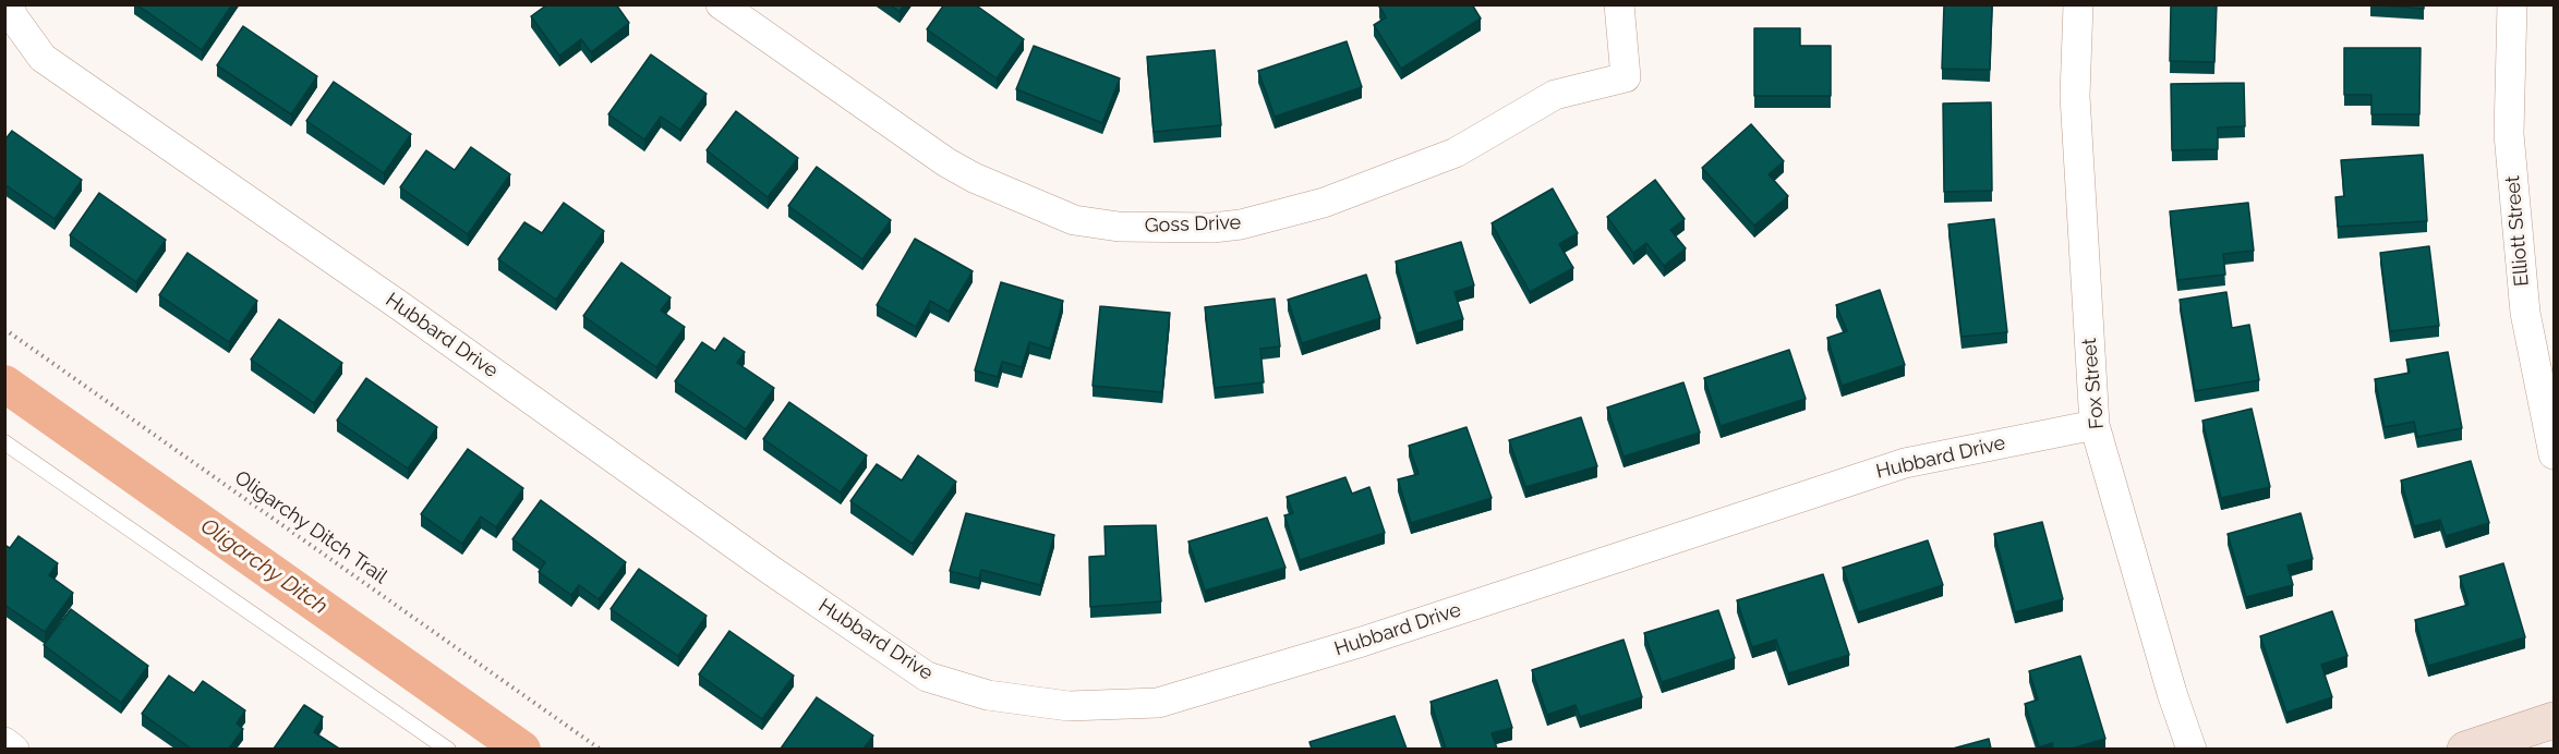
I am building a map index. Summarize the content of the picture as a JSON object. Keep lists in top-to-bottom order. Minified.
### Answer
{"streets":{"street":["Goss Drive","Elliott Street","Hubbard Drive","Fox Street"],"path":["Oligarchy Ditch Trail"]},"crossings":[["Hubbard Drive","Fox Street"]],"water":["Oligarchy Ditch"]}
